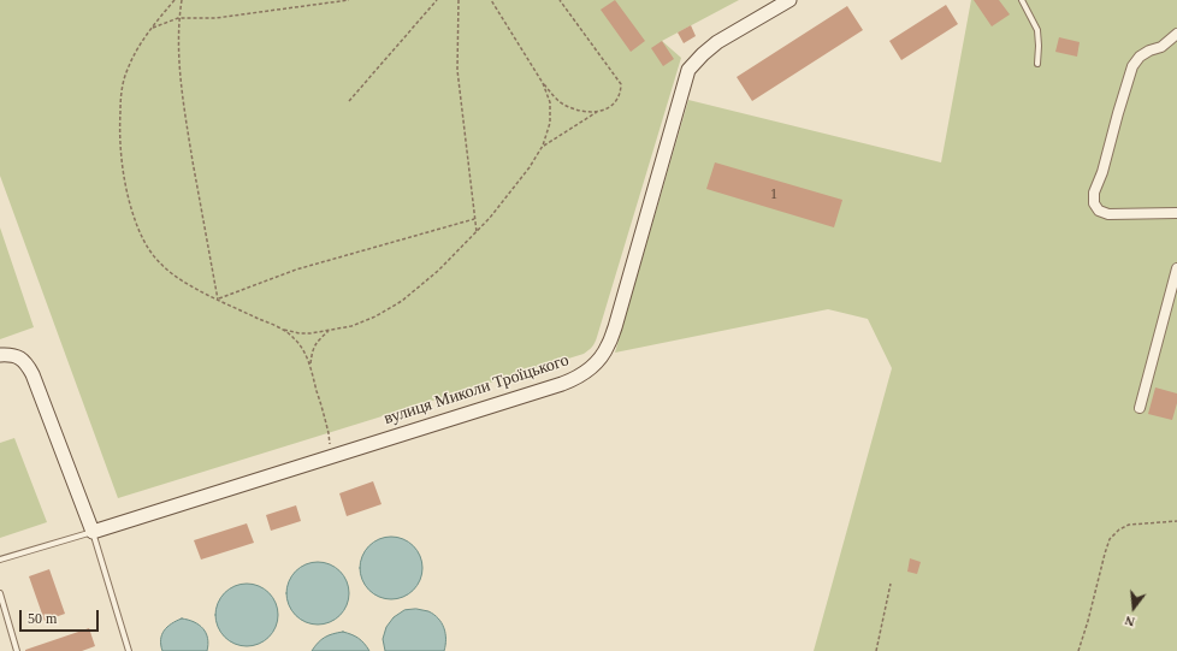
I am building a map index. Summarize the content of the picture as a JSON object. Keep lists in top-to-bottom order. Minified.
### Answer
{"streets":{"street":["вулиця Миколи Троїцького"]},"house_numbers":["1"],"scale_bar":"50 m","north":"bottom"}
